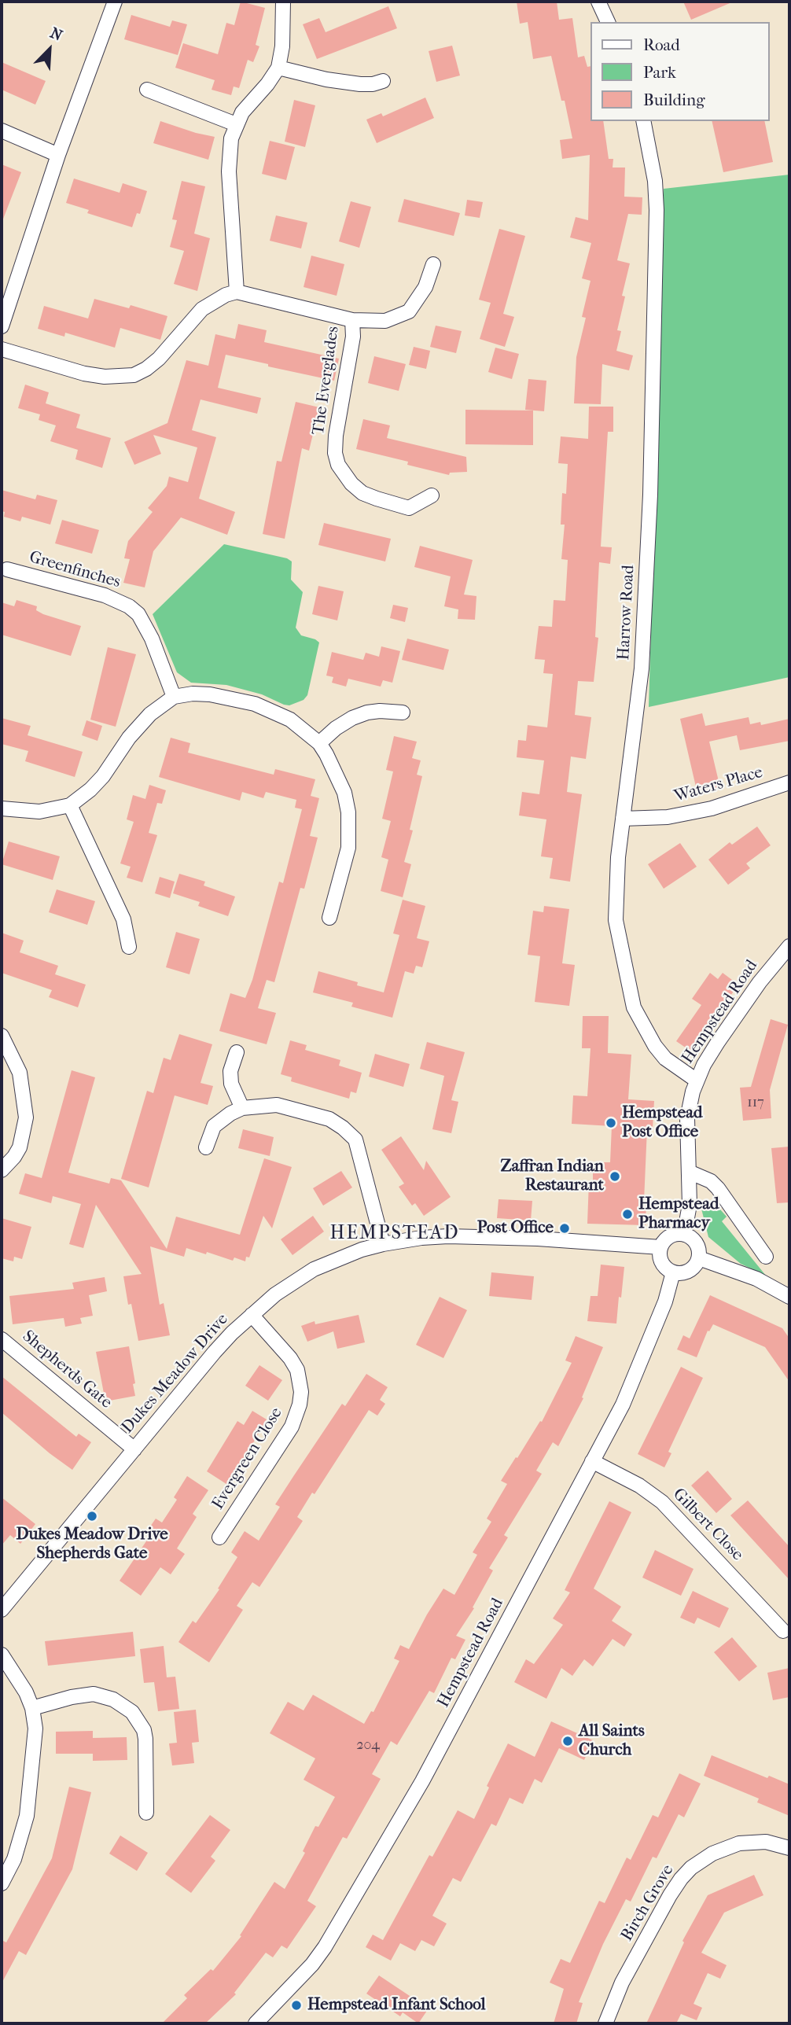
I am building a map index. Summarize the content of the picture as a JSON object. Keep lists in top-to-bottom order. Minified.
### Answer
{"streets":{"street":["The Everglades","Greenfinches","Harrow Road","Waters Place","Hempstead Road","Shepherds Gate","Dukes Meadow Drive","Evergreen Close","Gilbert Close","Birch Grove"]},"crossings":[["Harrow Road","Waters Place"],["Harrow Road","Hempstead Road"],["Hempstead Road","Dukes Meadow Drive"],["Hempstead Road","Gilbert Close"],["Shepherds Gate","Dukes Meadow Drive"],["Dukes Meadow Drive","Evergreen Close"]],"districts":["HEMPSTEAD"],"places":["Hempstead Post Office","Zaffran Indian Restaurant","Hempstead Pharmacy","Post Office","Dukes Meadow Drive Shepherds Gate","All Saints Church","Hempstead Infant School"],"house_numbers":["117","204"],"legend":["Road","Park","Building"],"north":"top right"}
